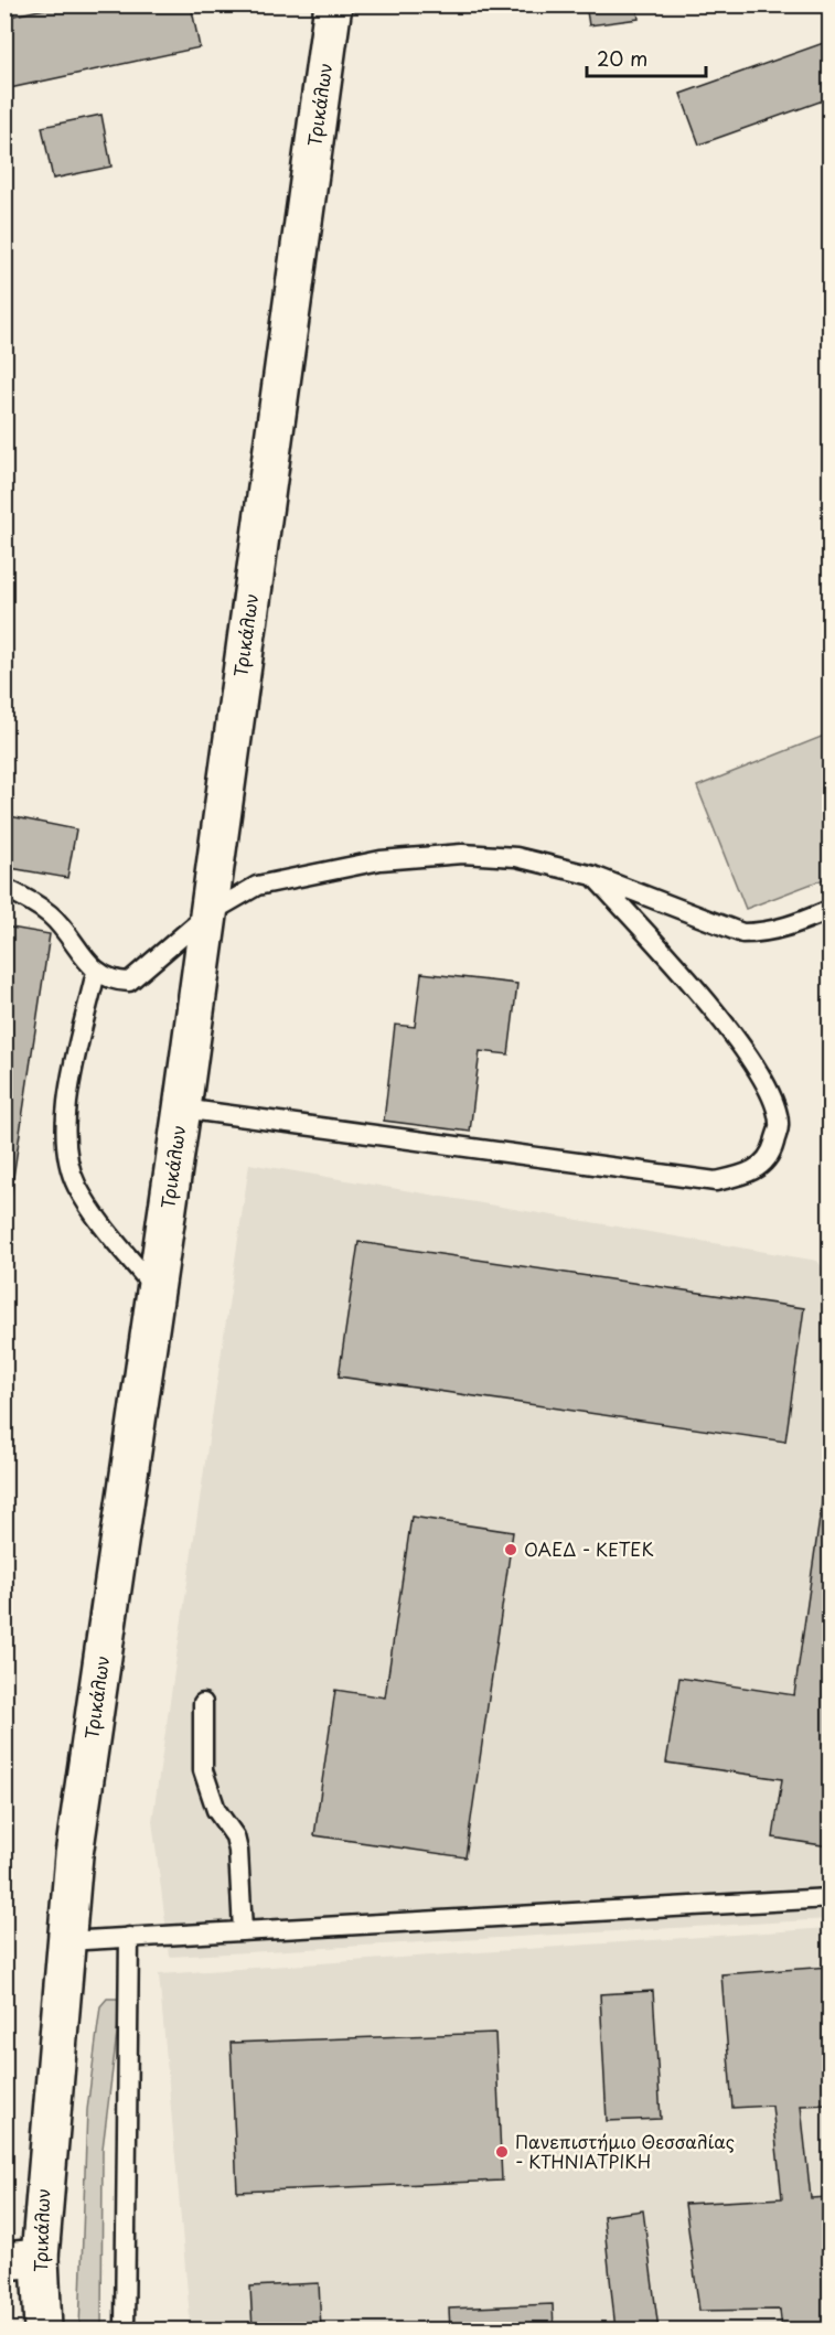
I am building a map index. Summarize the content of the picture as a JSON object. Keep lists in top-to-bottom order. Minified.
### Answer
{"streets":{"main road":["Τρικάλων"]},"places":["ΟΑΕΔ - ΚΕΤΕΚ","Πανεπιστήμιο Θεσσαλίας - ΚΤΗΝΙΑΤΡΙΚΗ"],"scale_bar":"20 m"}
